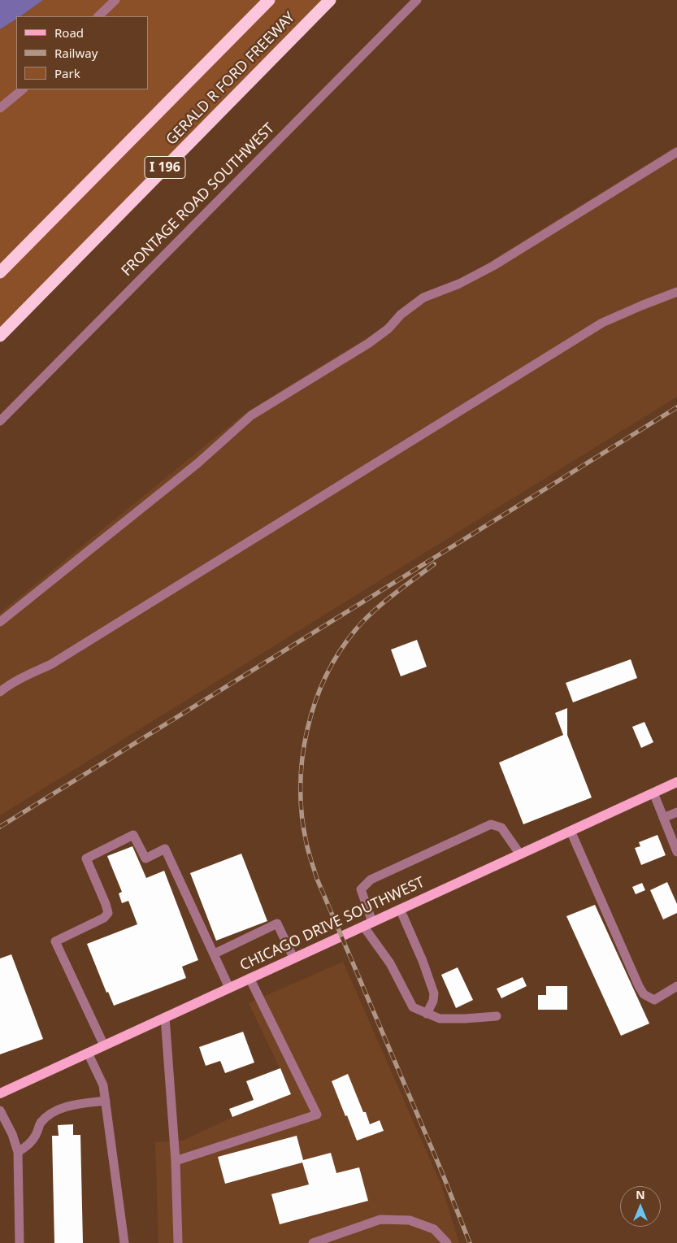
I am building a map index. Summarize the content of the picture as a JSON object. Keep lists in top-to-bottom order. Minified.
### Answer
{"streets":{"highway":["GERALD R FORD FREEWAY","I 196"],"main road":["CHICAGO DRIVE SOUTHWEST"],"street":["FRONTAGE ROAD SOUTHWEST"]},"legend":["Road","Railway","Park"],"north":"top"}
